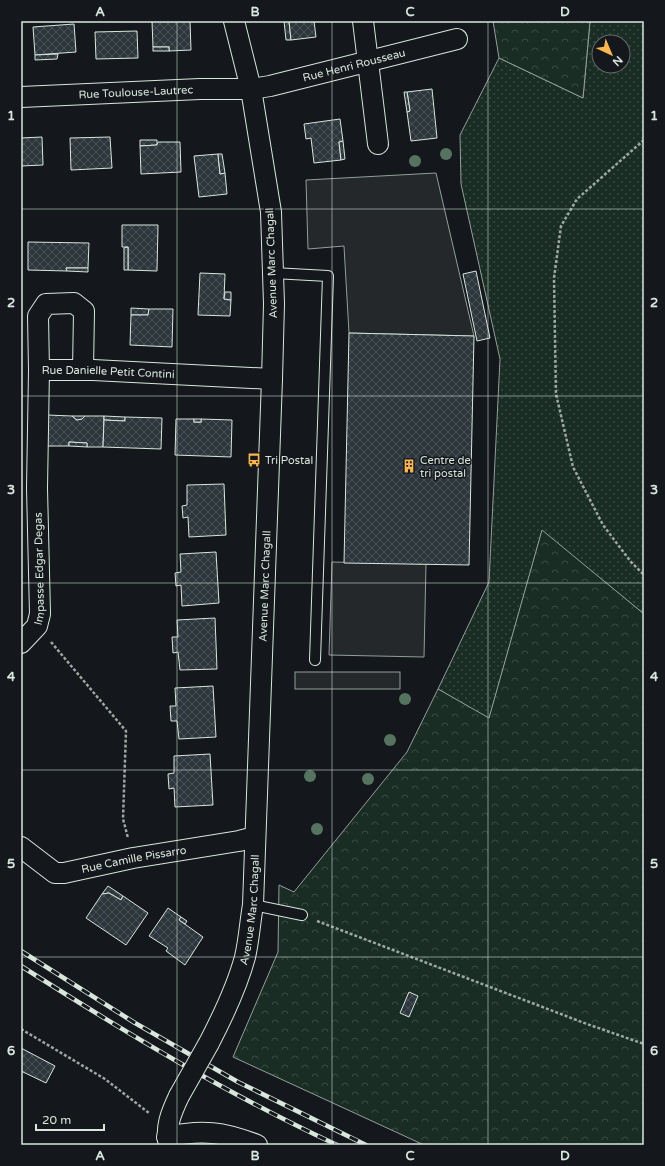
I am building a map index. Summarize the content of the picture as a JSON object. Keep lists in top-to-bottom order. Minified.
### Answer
{"streets":{"street":["Rue Henri Rousseau","Rue Toulouse-Lautrec","Avenue Marc Chagall","Rue Danielle Petit Contini","Impasse Edgar Degas","Rue Camille Pissarro"]},"crossings":[["Rue Henri Rousseau","Rue Toulouse-Lautrec"],["Rue Henri Rousseau","Avenue Marc Chagall"],["Rue Toulouse-Lautrec","Avenue Marc Chagall"],["Avenue Marc Chagall","Rue Danielle Petit Contini"],["Avenue Marc Chagall","Rue Camille Pissarro"],["Rue Danielle Petit Contini","Impasse Edgar Degas"]],"places":{"bus stop":["Tri Postal"],"building":["Centre de tri postal"]},"scale_bar":"20 m","north":"bottom right","grid":{"columns":["A","B","C","D"],"rows":["1","2","3","4","5","6"]}}
